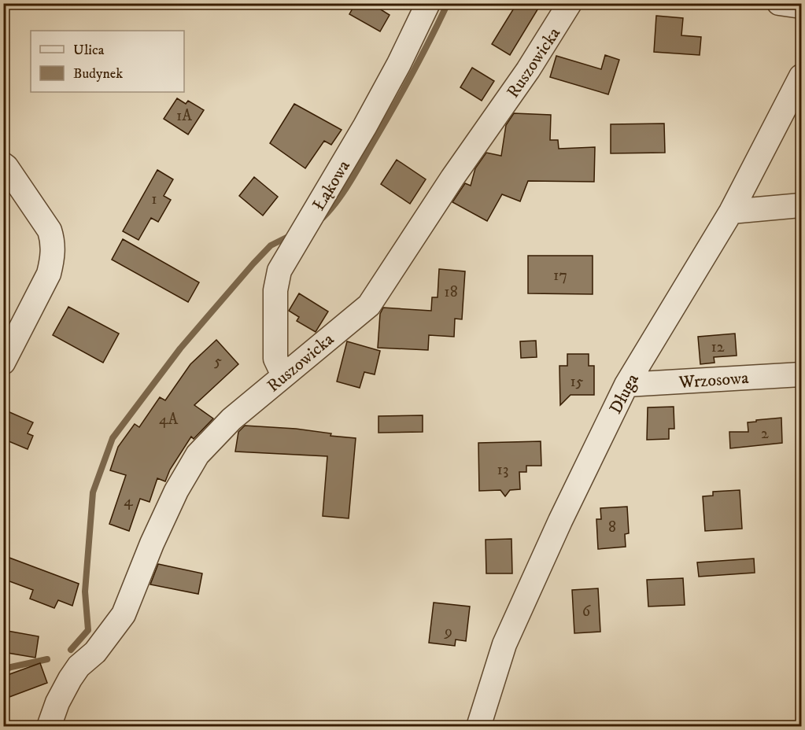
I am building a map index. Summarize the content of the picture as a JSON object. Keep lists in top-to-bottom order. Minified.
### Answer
{"streets":{"street":["Ruszowicka","Łąkowa","Wrzosowa","Długa"]},"crossings":[["Ruszowicka","Łąkowa"],["Wrzosowa","Długa"]],"house_numbers":["1A","1","17","18","12","5","15","4A","2","13","4","8","6","9"],"legend":["Ulica","Budynek"]}
